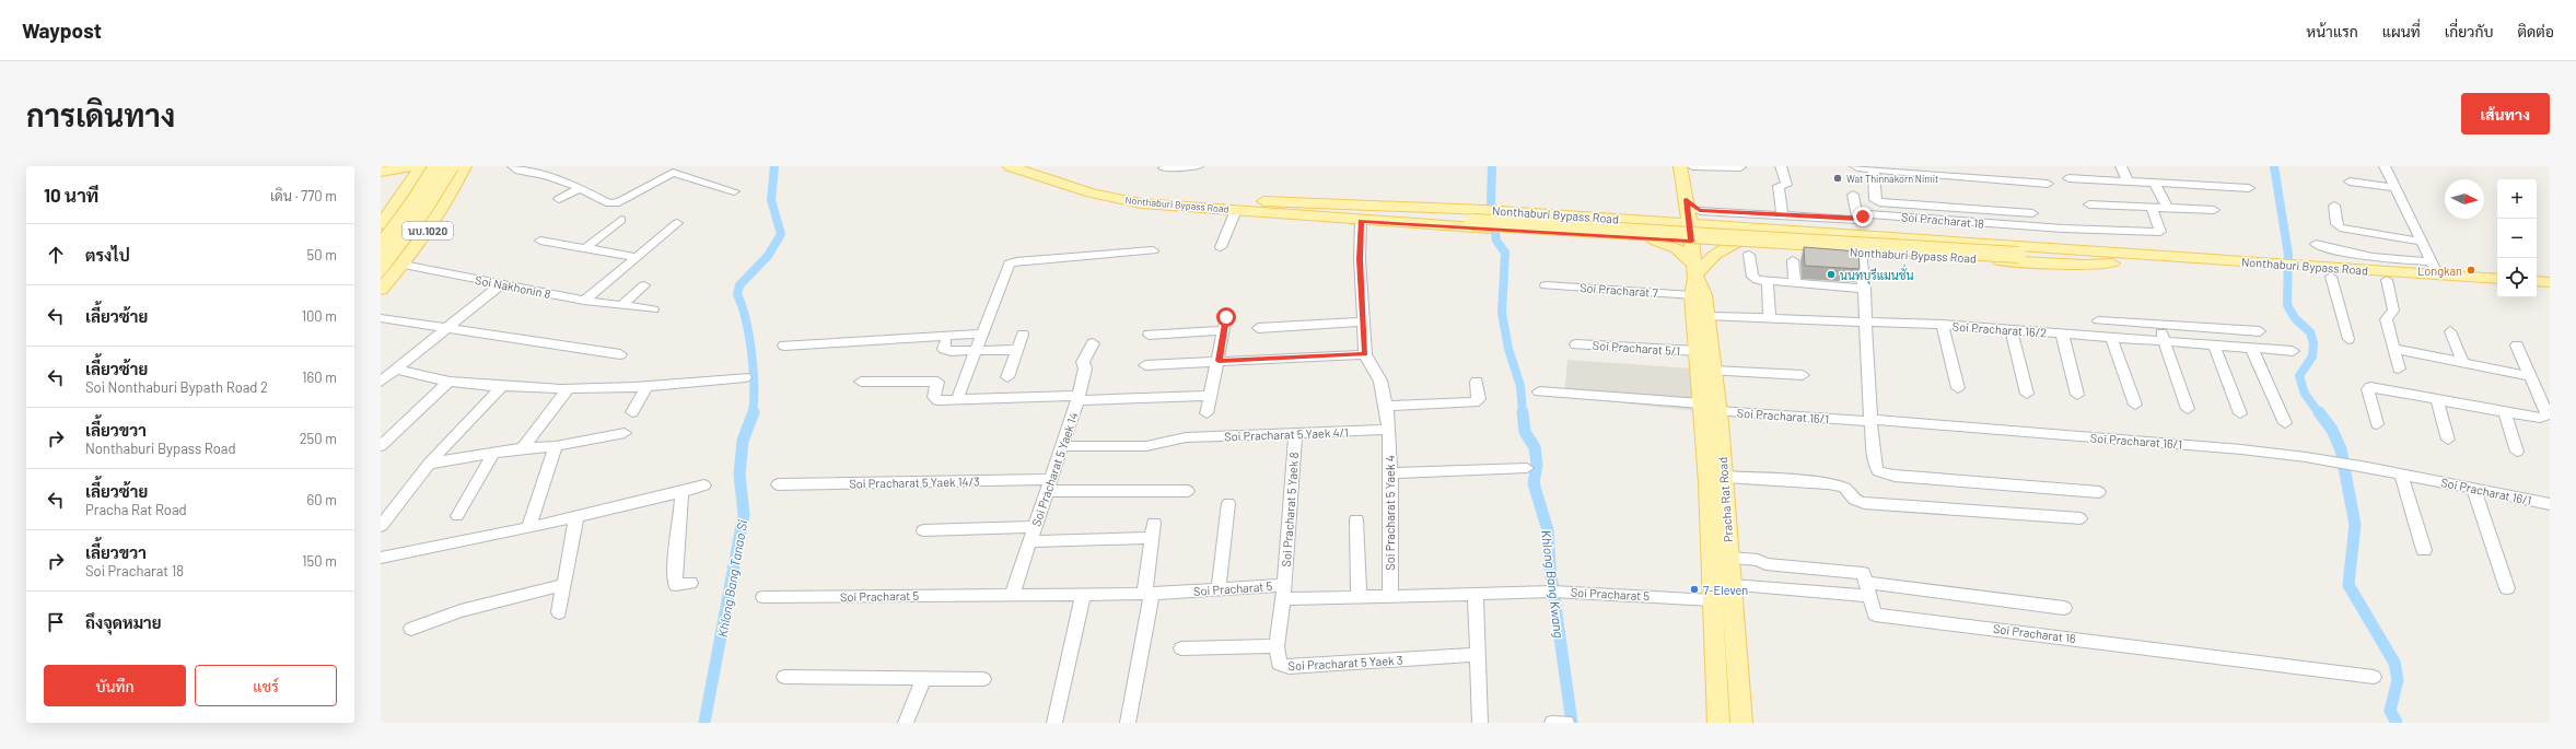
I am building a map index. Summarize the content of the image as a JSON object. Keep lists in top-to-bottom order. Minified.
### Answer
{"streets":{"main road":["Nonthaburi Bypass Road","นบ.1020","Pracha Rat Road"],"street":["Soi Pracharat 18","Soi Nakhonin 8","Soi Pracharat 7","Soi Pracharat 16/2","Soi Pracharat 5/1","Soi Pracharat 16/1","Soi Pracharat 5 Yaek 4/1","Soi Pracharat 5 Yaek 14","Soi Pracharat 5 Yaek 14/3","Soi Pracharat 5 Yaek 8","Soi Pracharat 5 Yaek 4","Soi Pracharat 5","Soi Pracharat 16","Soi Pracharat 5 Yaek 3"]},"crossings":[["Nonthaburi Bypass Road","Pracha Rat Road"],["Soi Pracharat 18","Pracha Rat Road"],["นบ.1020","Soi Nakhonin 8"],["Soi Pracharat 7","Pracha Rat Road"],["Soi Pracharat 16/2","Pracha Rat Road"],["Soi Pracharat 5/1","Pracha Rat Road"],["Soi Pracharat 16/1","Pracha Rat Road"],["Soi Pracharat 5 Yaek 4/1","Soi Pracharat 5 Yaek 14"],["Soi Pracharat 5 Yaek 4/1","Soi Pracharat 5 Yaek 8"],["Soi Pracharat 5 Yaek 4/1","Soi Pracharat 5 Yaek 4"],["Soi Pracharat 5 Yaek 14","Soi Pracharat 5 Yaek 14/3"],["Soi Pracharat 5 Yaek 14","Soi Pracharat 5"],["Pracha Rat Road","Soi Pracharat 5"],["Pracha Rat Road","Soi Pracharat 16"],["Soi Pracharat 5 Yaek 8","Soi Pracharat 5"],["Soi Pracharat 5 Yaek 8","Soi Pracharat 5 Yaek 3"],["Soi Pracharat 5 Yaek 4","Soi Pracharat 5"],["Soi Pracharat 5","Soi Pracharat 5 Yaek 3"]],"water":["Khlong Bang Tanao Si","Khlong Bang Kwang"],"places":["Wat Thinnakorn Nimit","Longkan","นนทบุรีแมนชั่น","7-Eleven"],"north":"right","page":{"header":"Waypost","nav":["หน้าแรก","แผนที่","เกี่ยวกับ","ติดต่อ"],"buttons":["เส้นทาง",["บันทึก","แชร์"]],"title":"การเดินทาง","heading":["10 นาที","เดิน · 770 m"],"map_buttons":["+","−"],"list":[["ตรงไป","50 m"],["เลี้ยวซ้าย","100 m"],["เลี้ยวซ้าย","Soi Nonthaburi Bypath Road 2","160 m"],["เลี้ยวขวา","Nonthaburi Bypass Road","250 m"],["เลี้ยวซ้าย","Pracha Rat Road","60 m"],["เลี้ยวขวา","Soi Pracharat 18","150 m"],"ถึงจุดหมาย"]}}
